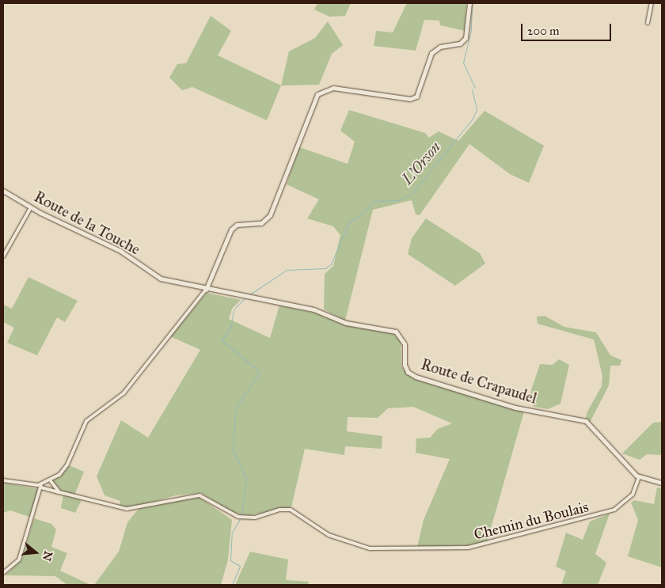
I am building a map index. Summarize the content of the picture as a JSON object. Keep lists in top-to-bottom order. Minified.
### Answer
{"streets":{"street":["Route de la Touche","Route de Crapaudel","Chemin du Boulais"]},"crossings":[["Route de la Touche","Route de Crapaudel"],["Route de Crapaudel","Chemin du Boulais"]],"water":["L’Orson"],"scale_bar":"200 m","north":"right"}
